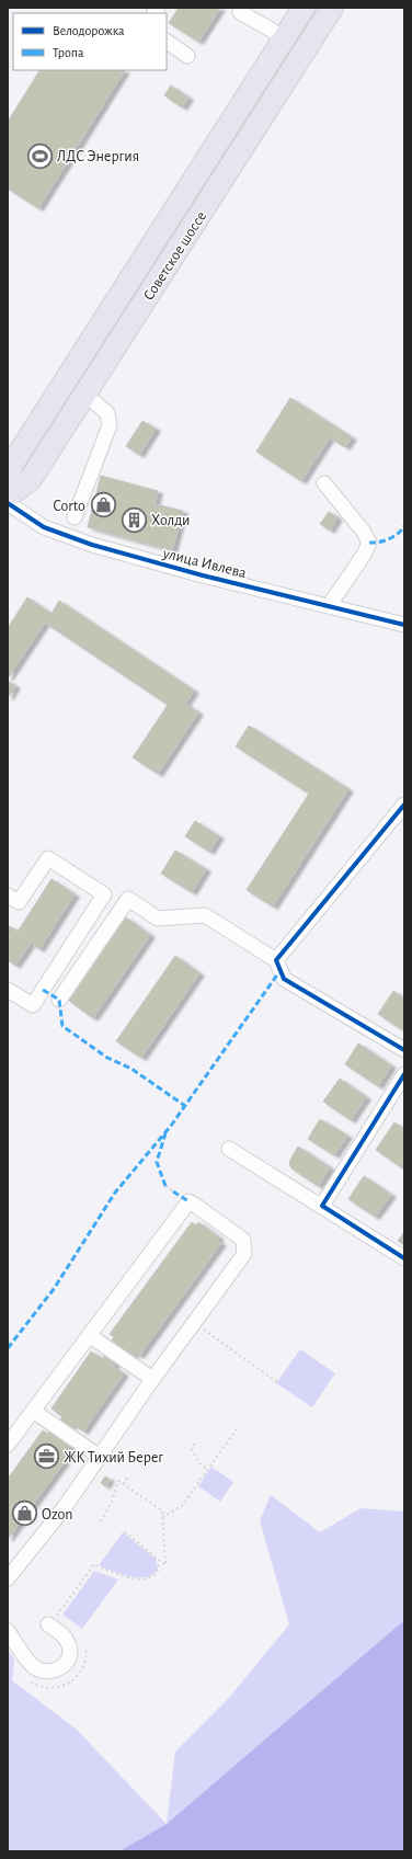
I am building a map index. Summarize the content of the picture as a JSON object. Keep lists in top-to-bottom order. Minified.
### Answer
{"streets":{"highway":["Советское шоссе"],"street":["улица Ивлева"]},"places":{"sports":["ЛДС Энергия"],"shop":["Corto","Ozon"],"building":["Холди"],"office":["ЖК Тихий Берег"]},"legend":["Велодорожка","Тропа"]}
